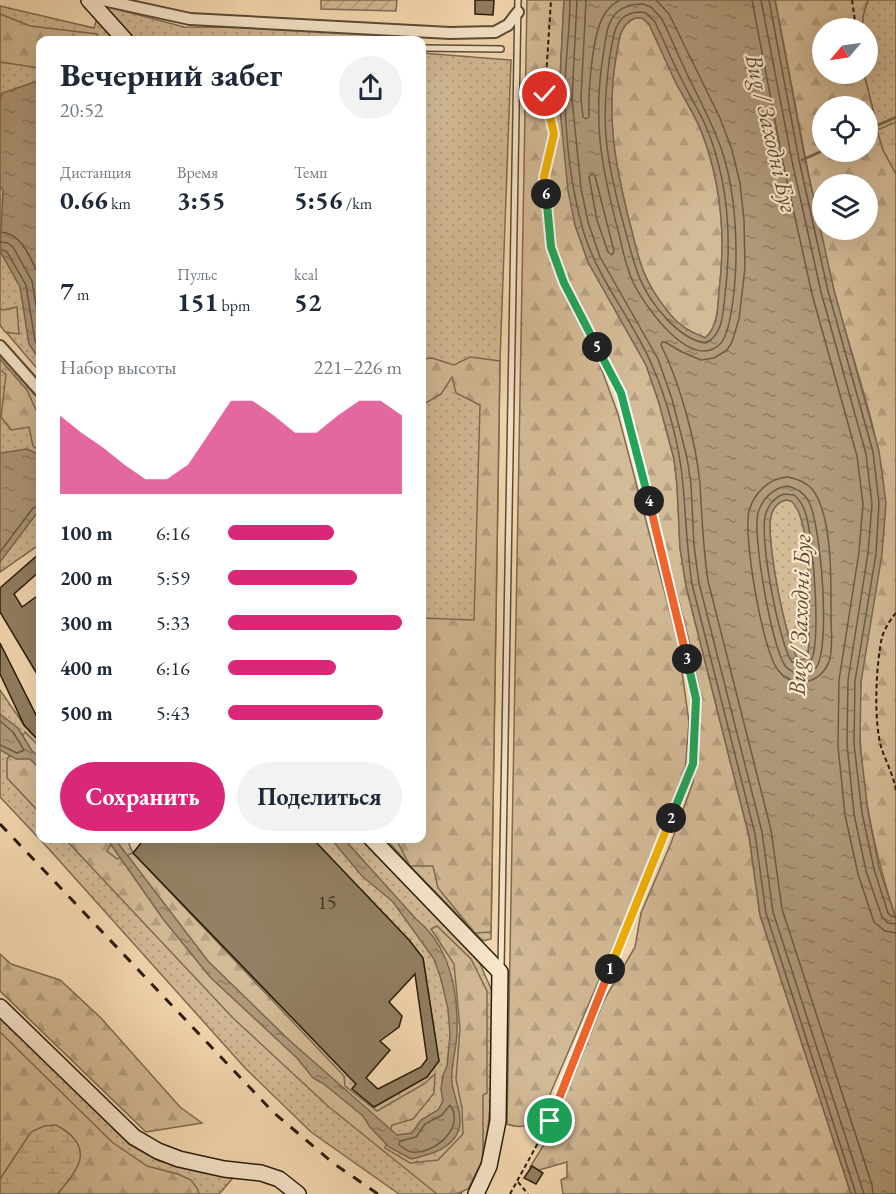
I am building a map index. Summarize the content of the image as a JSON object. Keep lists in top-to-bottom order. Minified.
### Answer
{"water":["Bug / Заходні Буг"],"house_numbers":["15"],"north":"bottom left","page":{"heading":["Вечерний забег","20:52"],"stats":[["Дистанция","0.66 km"],["Время","3:55"],["Темп","5:56 /km"],["7 m"],["Пульс","151 bpm"],["kcal","52"]],"pins":["6","5","4","3","2","1"],"chart":["Набор высоты","221–226 m"],"list":[{"name":"100 m","note":"6:16"},{"name":"200 m","note":"5:59"},{"name":"300 m","note":"5:33"},{"name":"400 m","note":"6:16"},{"name":"500 m","note":"5:43"}],"buttons":["Сохранить","Поделиться"]}}
